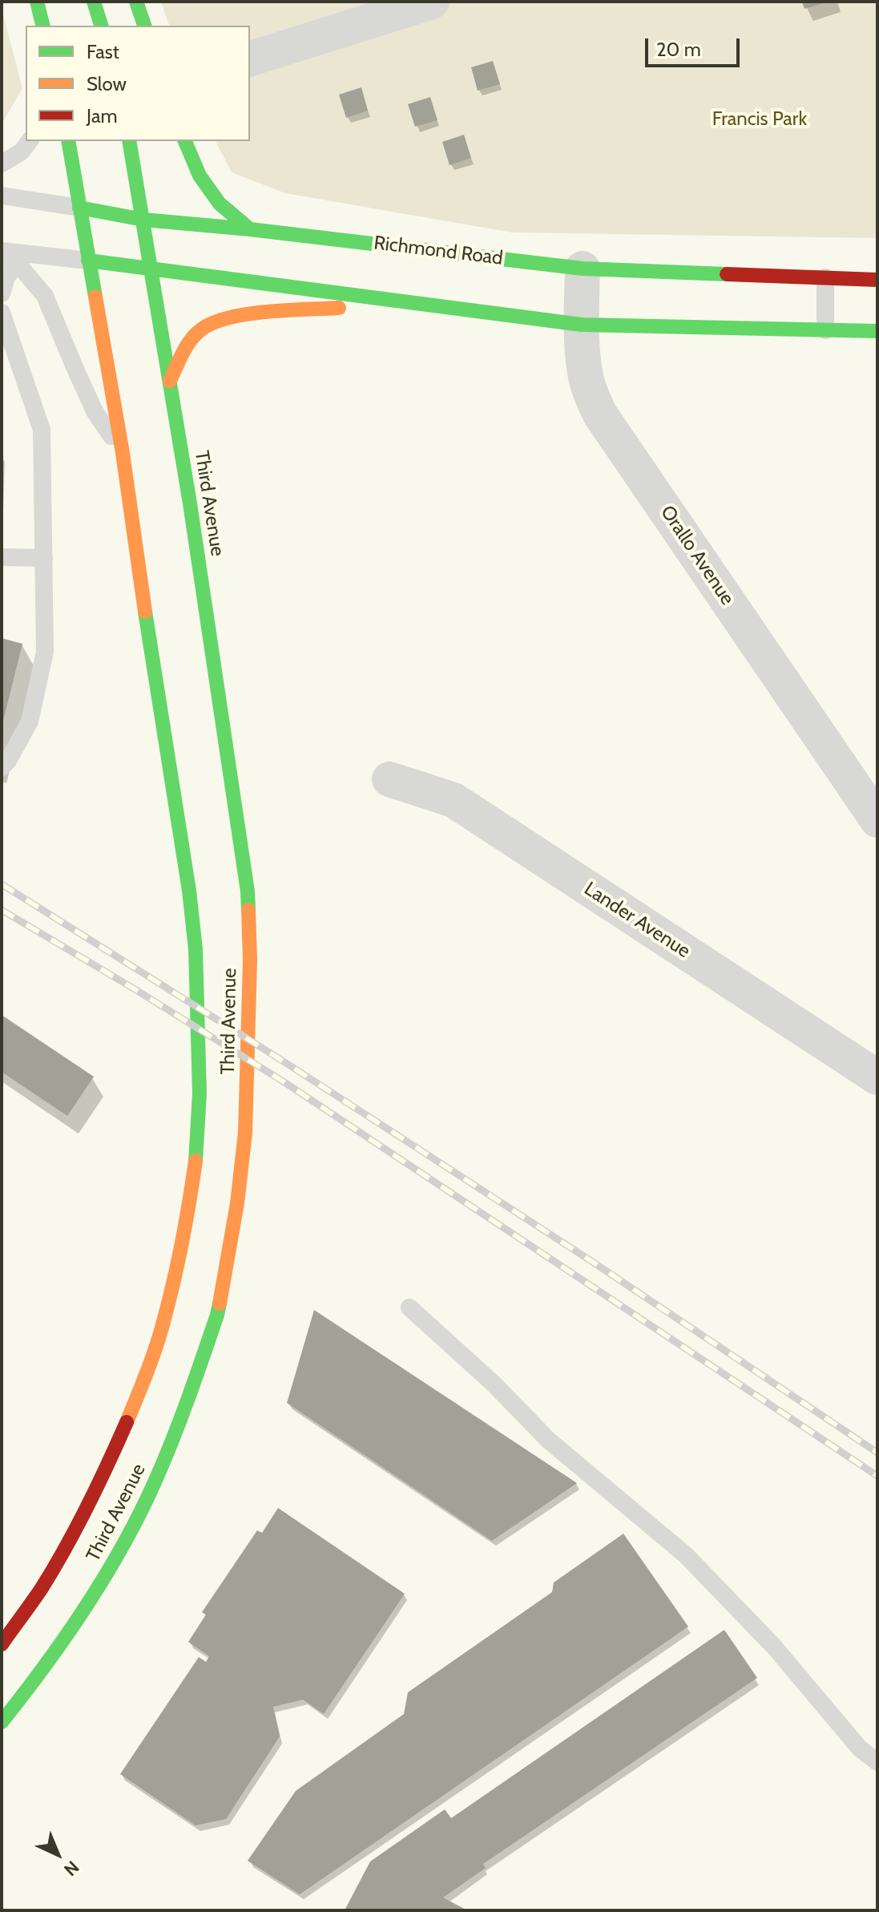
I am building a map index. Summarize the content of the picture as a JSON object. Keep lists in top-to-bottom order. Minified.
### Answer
{"streets":{"main road":["Richmond Road","Third Avenue"],"street":["Orallo Avenue","Lander Avenue"]},"crossings":[["Richmond Road","Third Avenue"],["Richmond Road","Orallo Avenue"]],"parks":["Francis Park"],"legend":["Fast","Slow","Jam"],"scale_bar":"20 m","north":"bottom right"}
